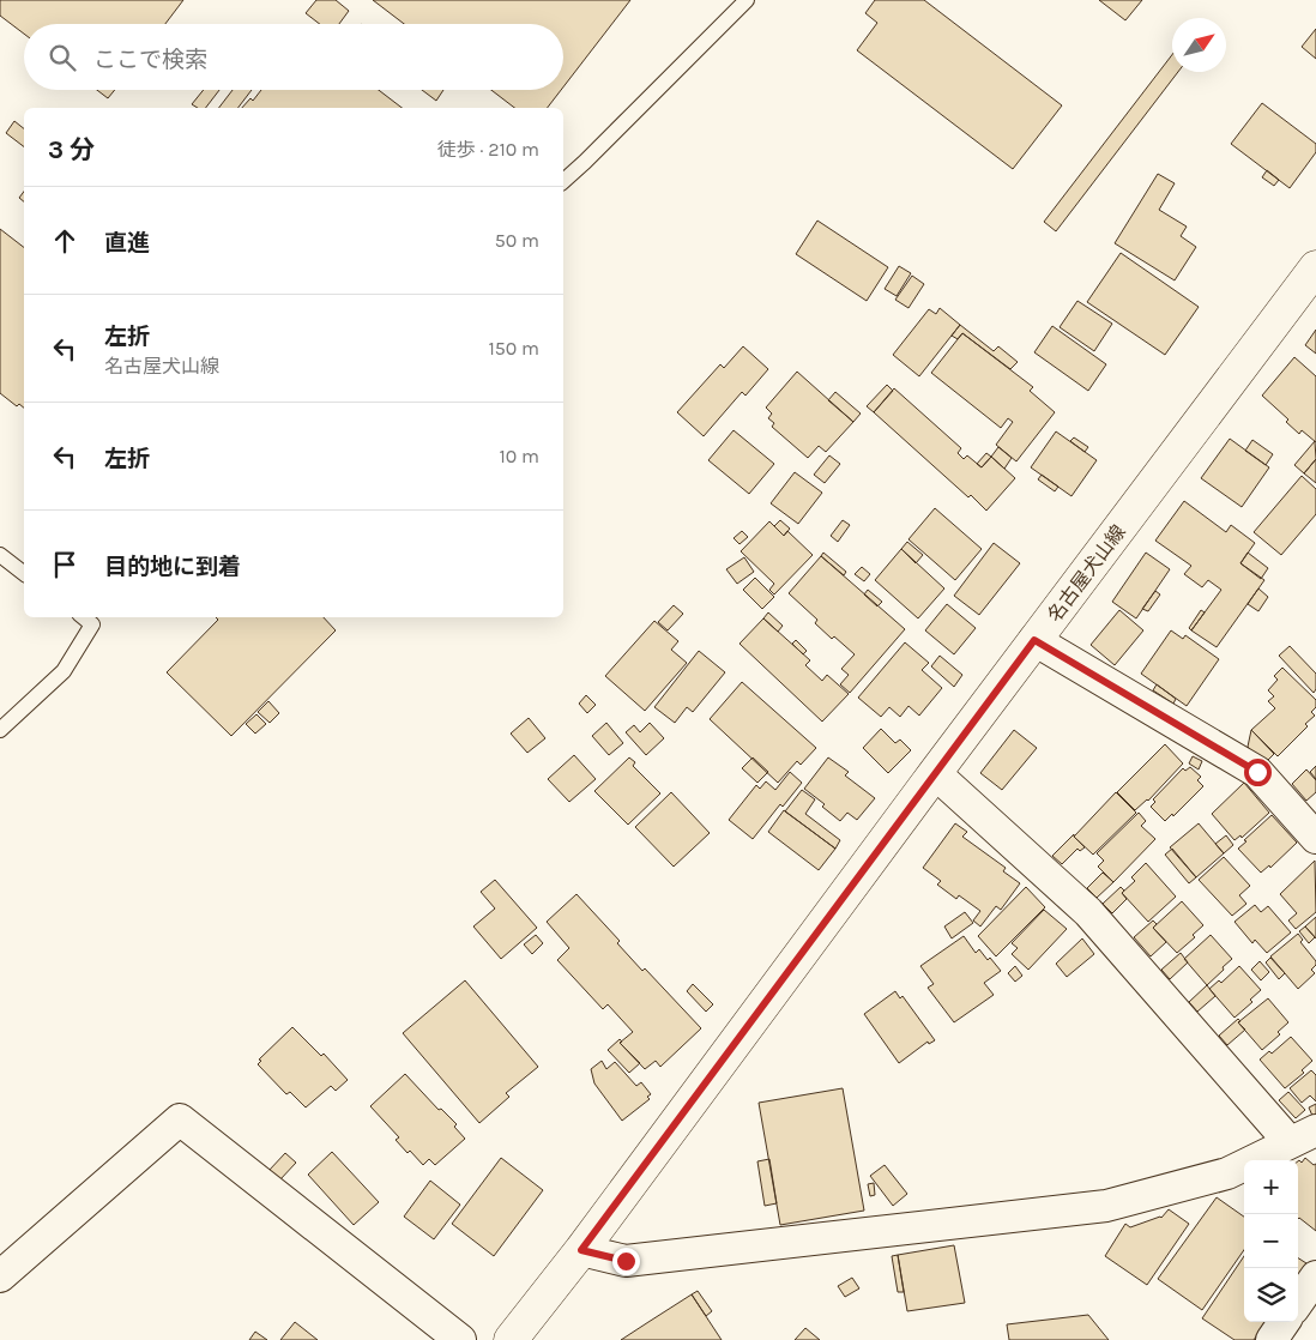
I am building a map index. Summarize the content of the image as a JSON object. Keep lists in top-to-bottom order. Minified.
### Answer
{"streets":{"main road":["名古屋犬山線"]},"north":"top right","page":{"search":"ここで検索","heading":["3 分","徒歩 · 210 m"],"list":[["直進","50 m"],["左折","名古屋犬山線","150 m"],["左折","10 m"],"目的地に到着"],"map_buttons":["+","−"]}}
